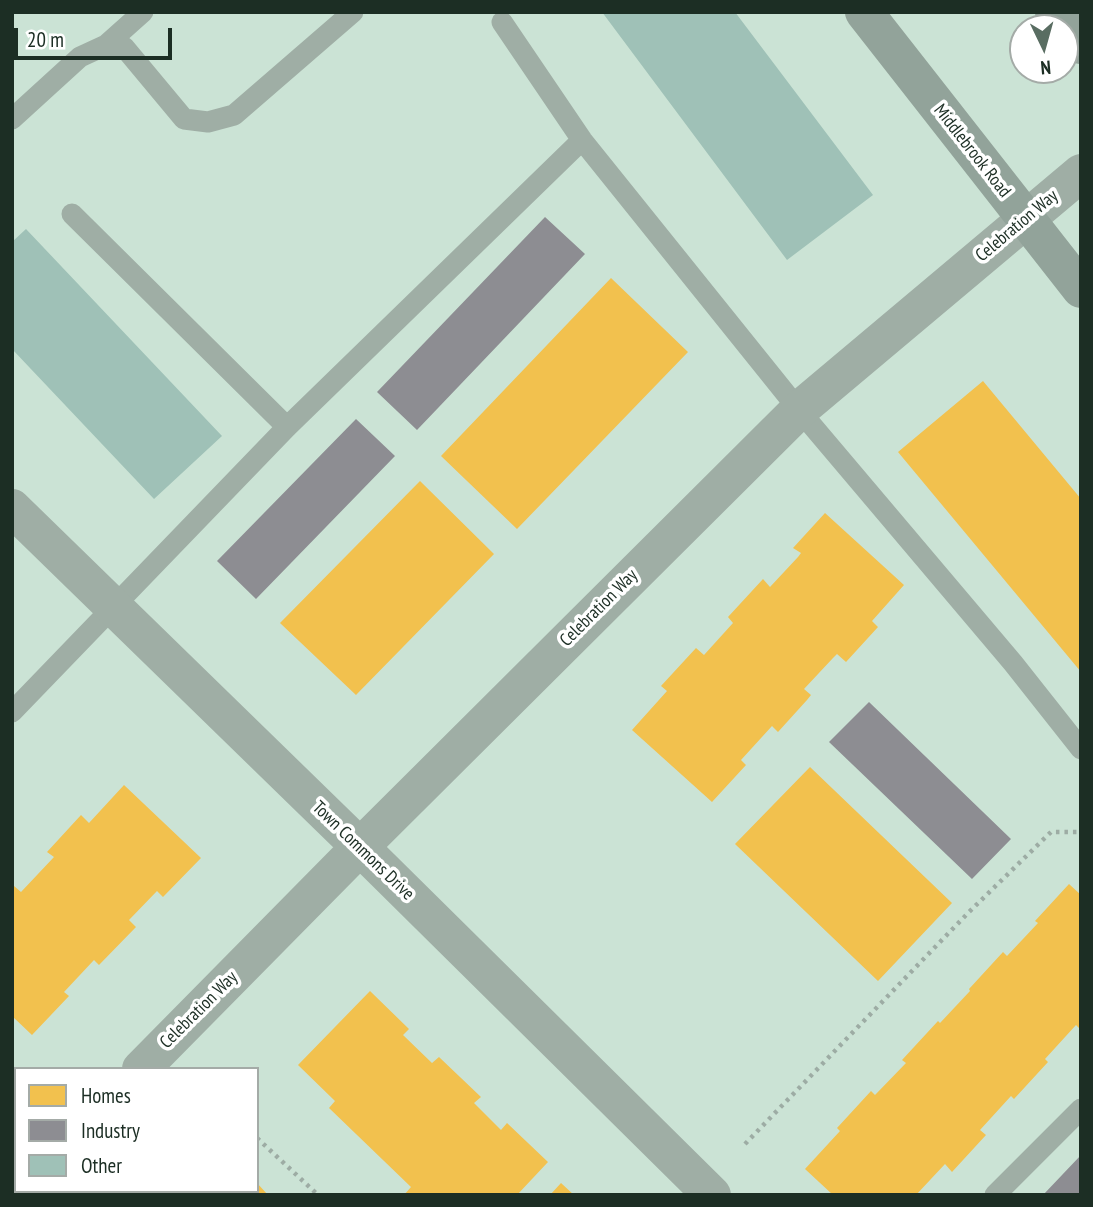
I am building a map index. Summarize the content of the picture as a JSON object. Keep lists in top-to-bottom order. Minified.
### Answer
{"streets":{"main road":["Middlebrook Road"],"street":["Celebration Way","Town Commons Drive"]},"crossings":[["Middlebrook Road","Celebration Way"],["Celebration Way","Town Commons Drive"]],"legend":["Homes","Industry","Other"],"scale_bar":"20 m","north":"bottom"}
